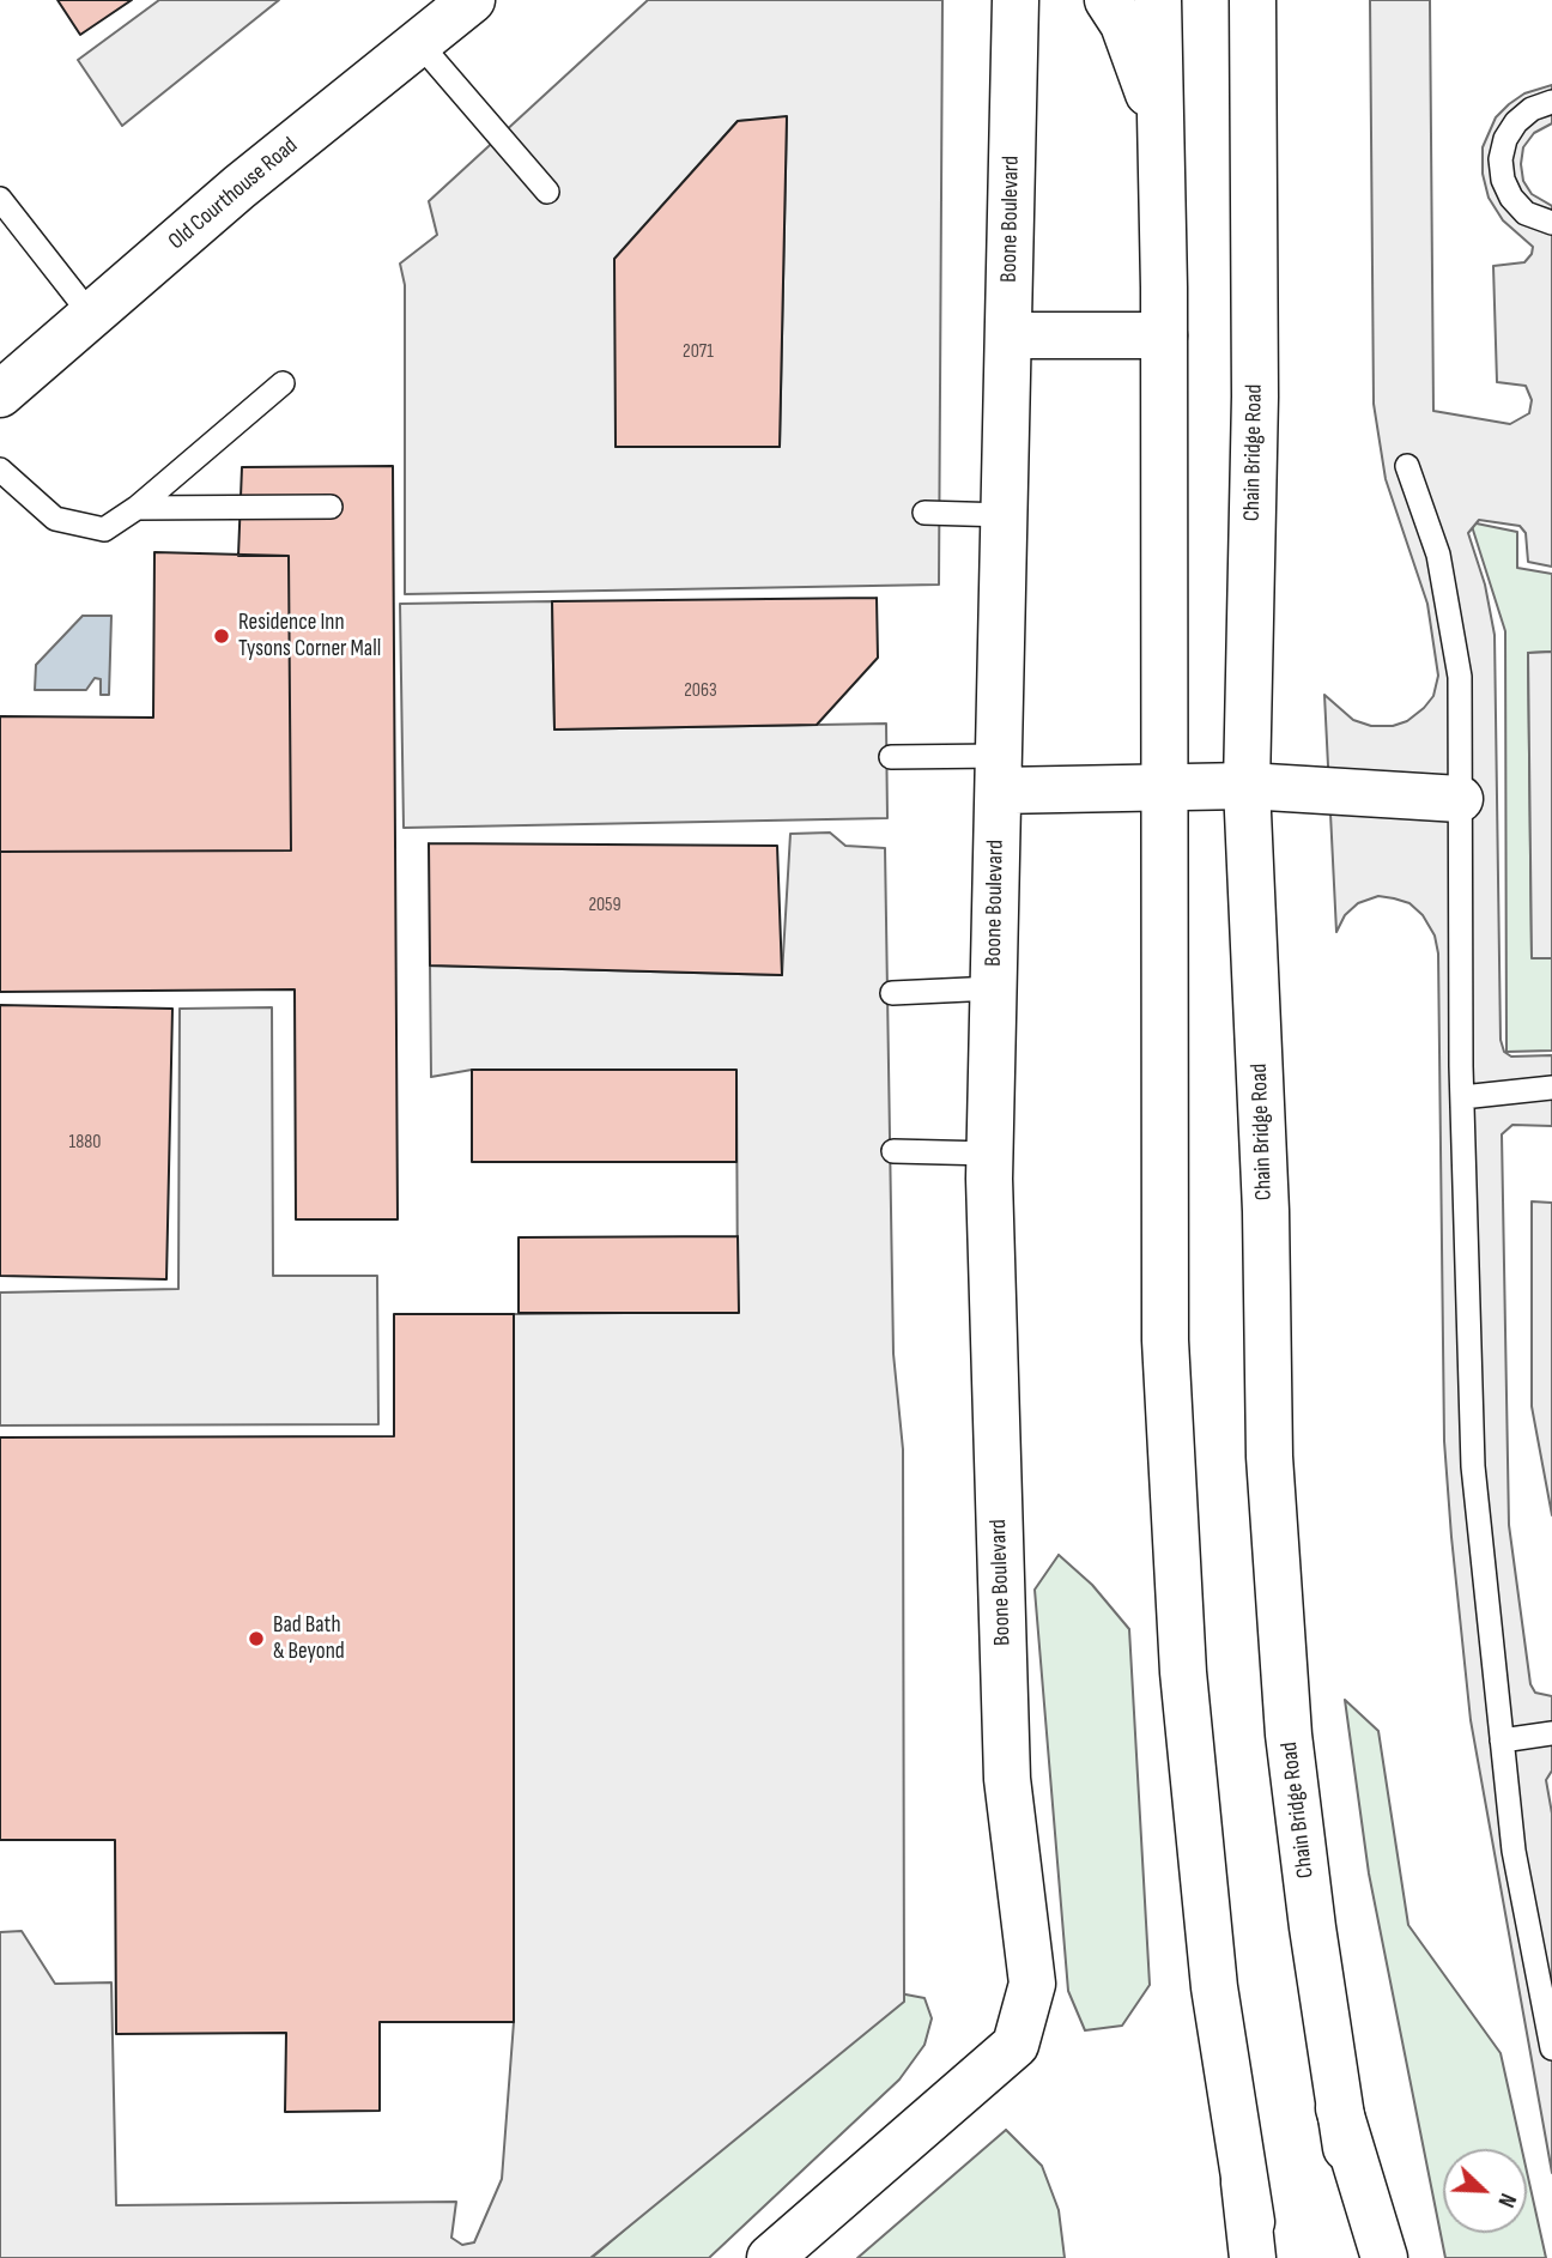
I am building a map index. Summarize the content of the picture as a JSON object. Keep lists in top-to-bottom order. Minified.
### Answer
{"streets":{"main road":["Old Courthouse Road","Boone Boulevard","Chain Bridge Road"]},"places":["Residence Inn Tysons Corner Mall","Bad Bath & Beyond"],"house_numbers":["2071","2063","2059","1880"],"north":"bottom right"}
